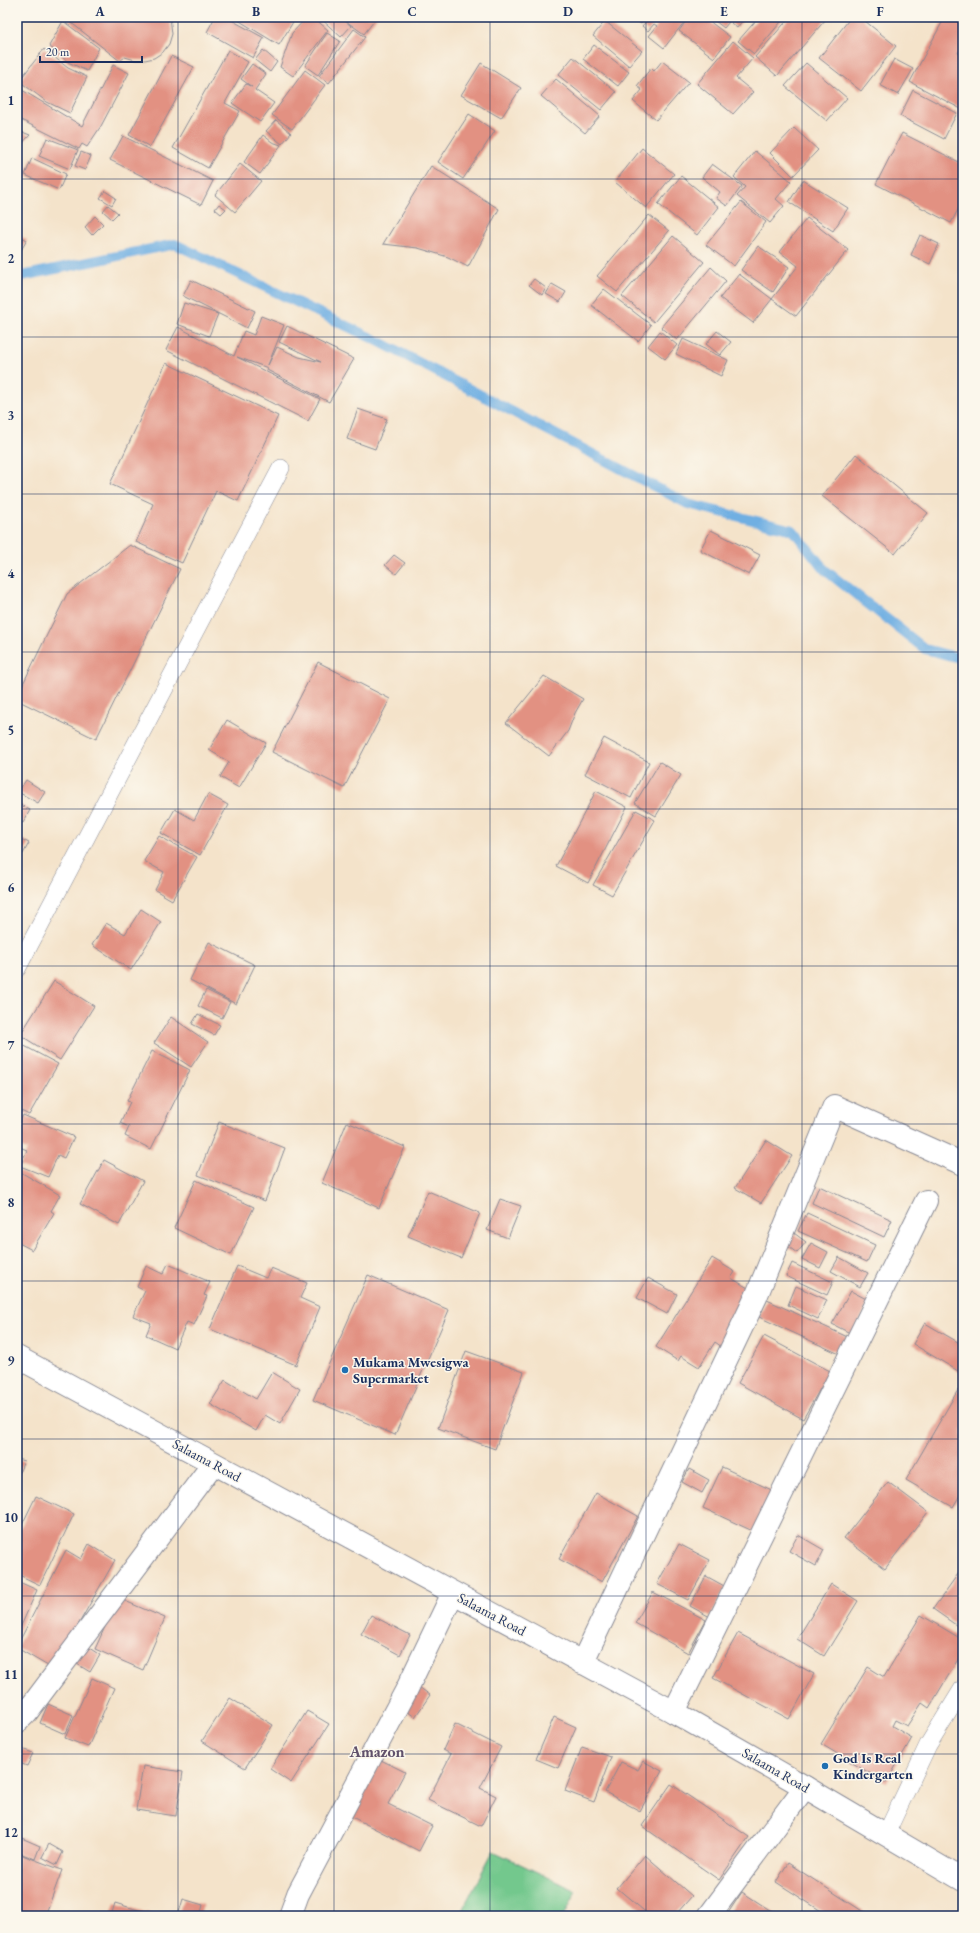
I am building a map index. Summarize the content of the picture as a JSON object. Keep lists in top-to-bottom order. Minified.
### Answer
{"streets":{"street":["Salaama Road"]},"districts":["Amazon"],"places":["Mukama Mwesigwa Supermarket","God Is Real Kindergarten"],"scale_bar":"20 m","grid":{"columns":["A","B","C","D","E","F"],"rows":["1","2","3","4","5","6","7","8","9","10","11","12"]}}
